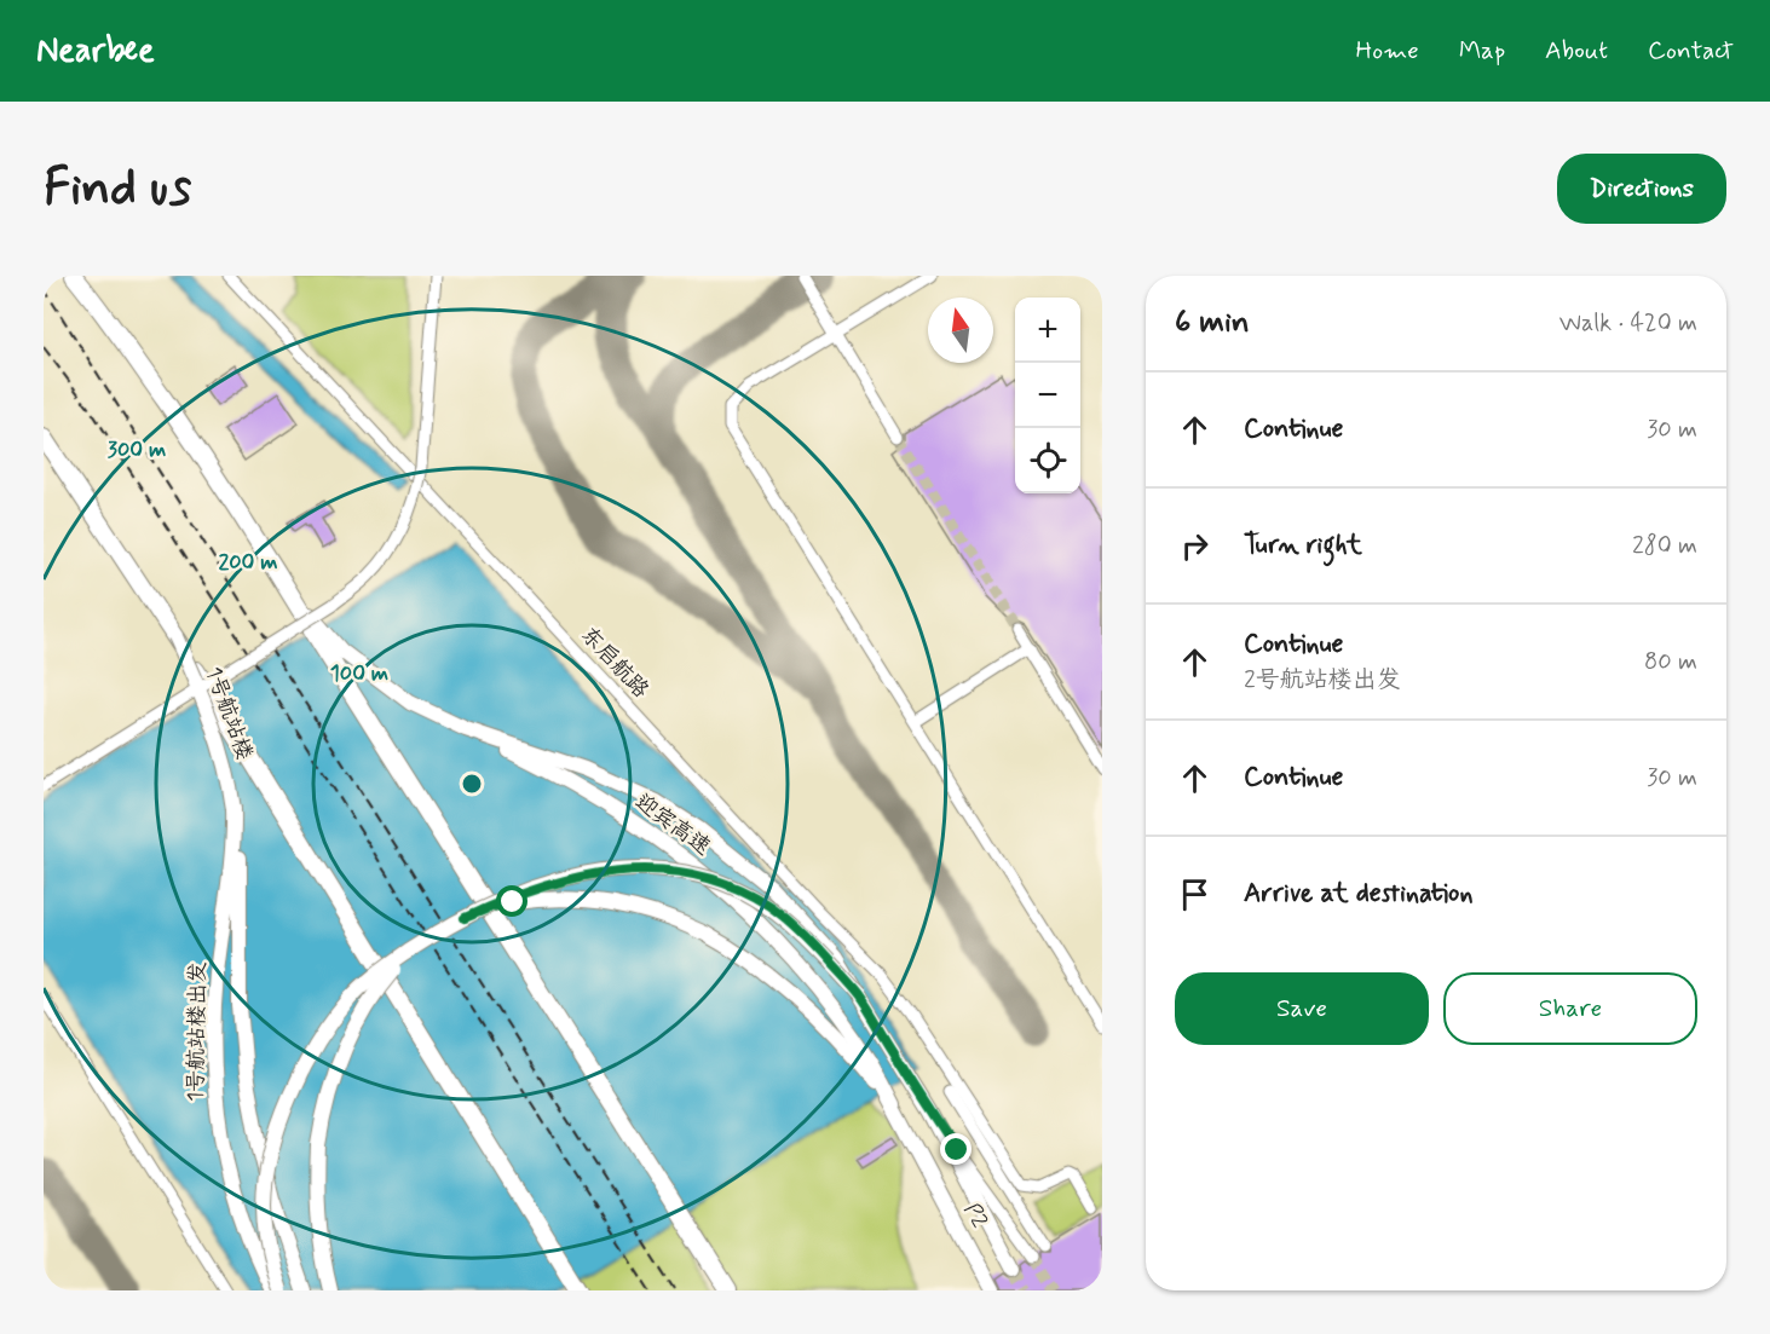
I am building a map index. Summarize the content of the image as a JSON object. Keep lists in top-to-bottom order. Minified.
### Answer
{"streets":{"main road":["1号航站楼","迎宾高速","1号航站楼出发","P2"],"lane":["东启航路"]},"crossings":[["1号航站楼","1号航站楼出发"],["迎宾高速","P2"]],"north":"top","page":{"header":"Nearbee","nav":["Home","Map","About","Contact"],"buttons":["Directions",["Save","Share"]],"title":"Find us","heading":["6 min","Walk · 420 m"],"map_buttons":["+","−"],"list":[["Continue","30 m"],["Turn right","280 m"],["Continue","2号航站楼出发","80 m"],["Continue","30 m"],"Arrive at destination"]},"rings":["300 m","200 m","100 m"]}
